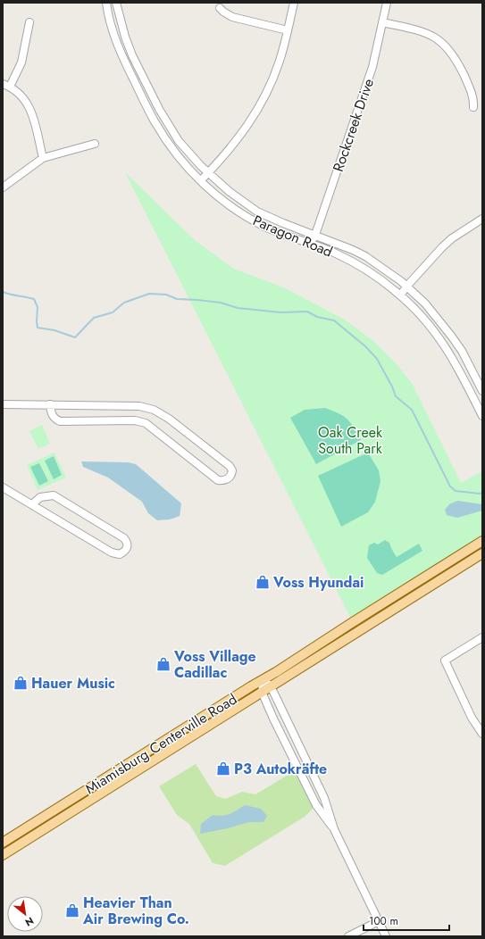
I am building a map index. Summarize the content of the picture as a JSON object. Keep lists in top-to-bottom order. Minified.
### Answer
{"streets":{"main road":["Miamisburg Centerville Road"],"street":["Rockcreek Drive","Paragon Road"]},"crossings":[["Rockcreek Drive","Paragon Road"]],"parks":["Oak Creek South Park"],"places":{"shop":["Voss Hyundai","Voss Village Cadillac","Hauer Music","P3 Autokräfte","Heavier Than Air Brewing Co."]},"scale_bar":"100 m","north":"bottom right"}
